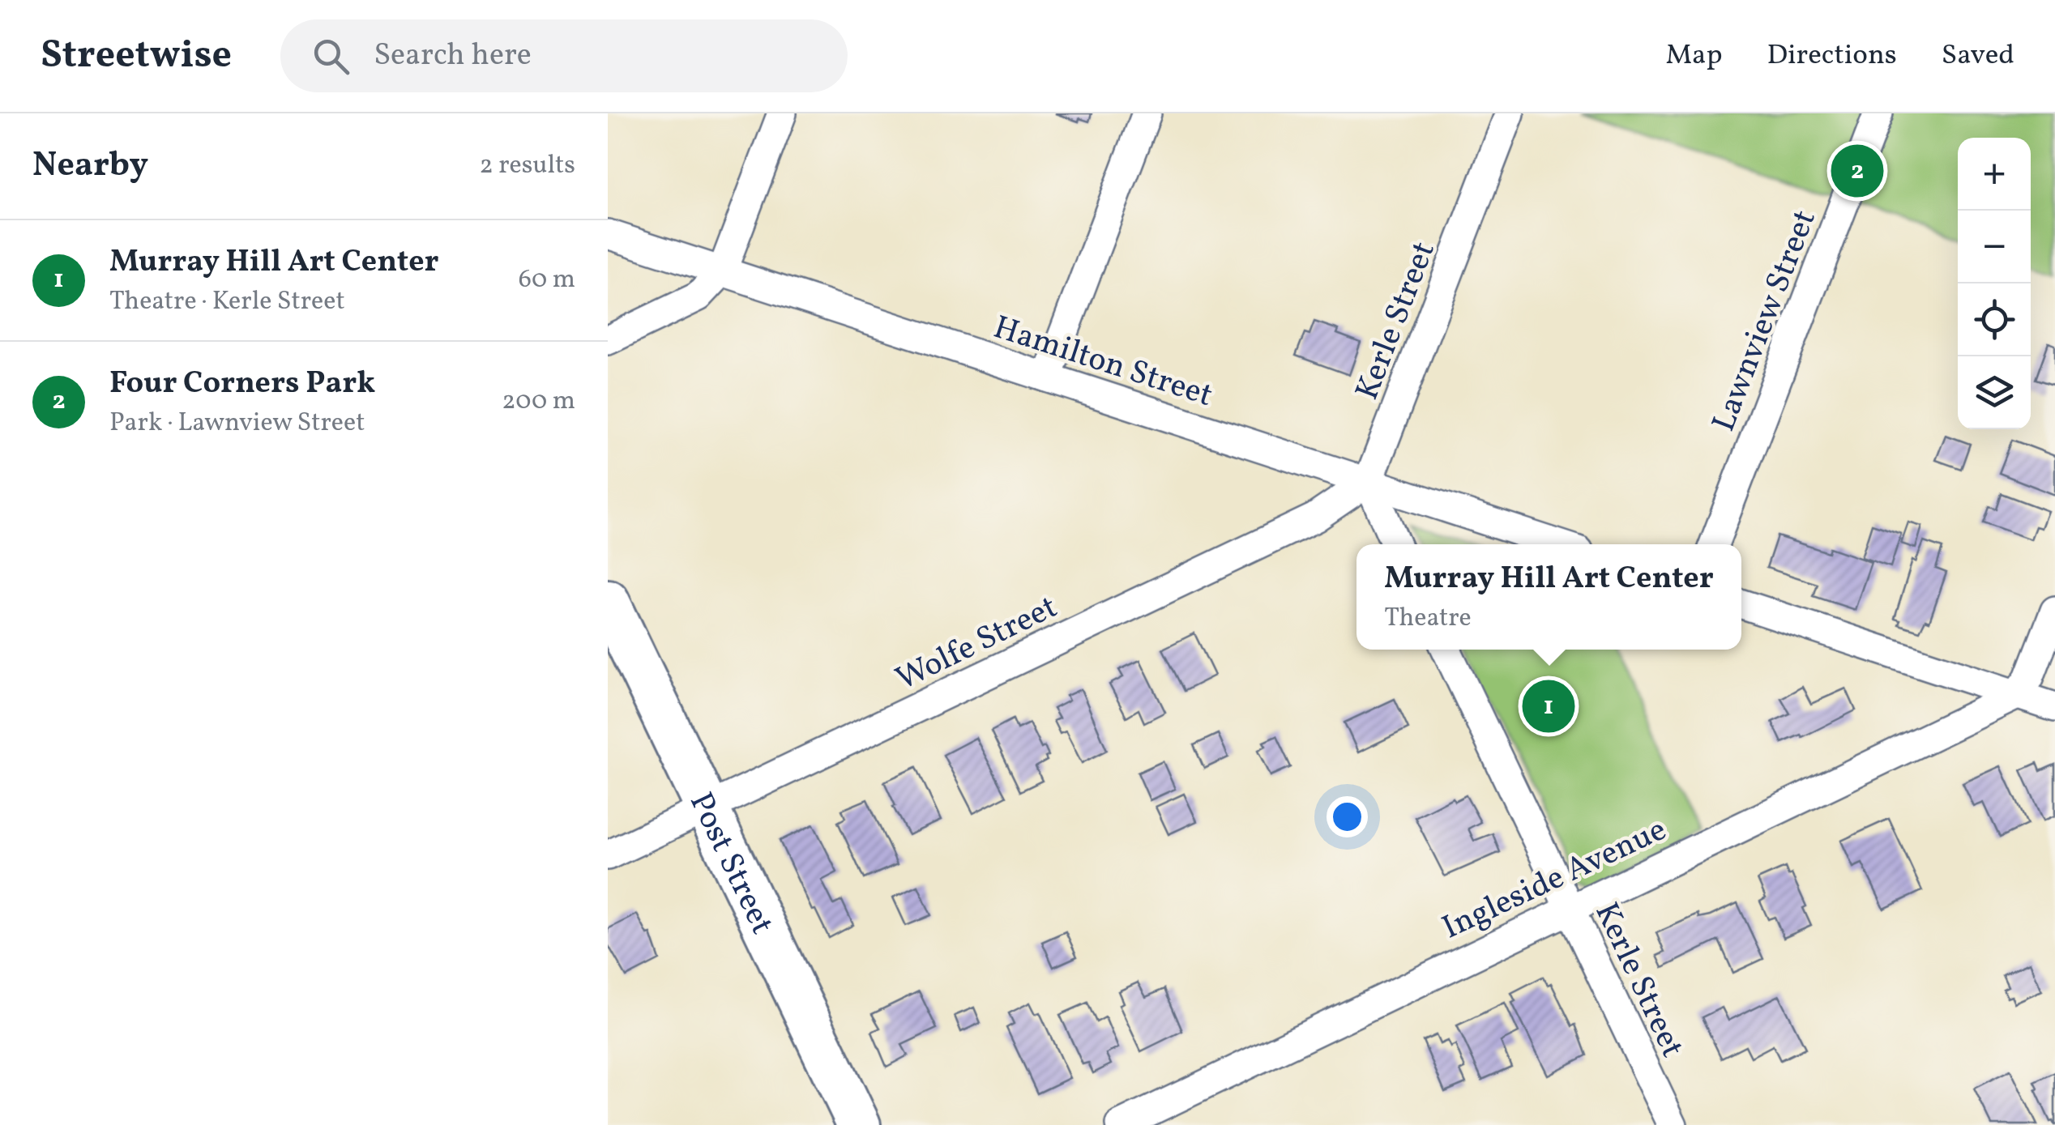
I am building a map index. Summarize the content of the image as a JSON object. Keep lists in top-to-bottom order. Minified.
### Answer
{"streets":{"main road":["Post Street"],"street":["Kerle Street","Lawnview Street","Hamilton Street","Wolfe Street","Ingleside Avenue"]},"crossings":[["Kerle Street","Hamilton Street"],["Kerle Street","Wolfe Street"],["Kerle Street","Ingleside Avenue"],["Hamilton Street","Wolfe Street"],["Wolfe Street","Post Street"]],"page":{"header":"Streetwise","search":"Search here","nav":["Map","Directions","Saved"],"heading":["Nearby","2 results"],"map_buttons":["+","−"],"pins":["2","1"],"list":[{"mark":"1","name":"Murray Hill Art Center","note":"Theatre · Kerle Street","value":"60 m"},{"mark":"2","name":"Four Corners Park","note":"Park · Lawnview Street","value":"200 m"}],"popup":["Murray Hill Art Center","Theatre"]}}
